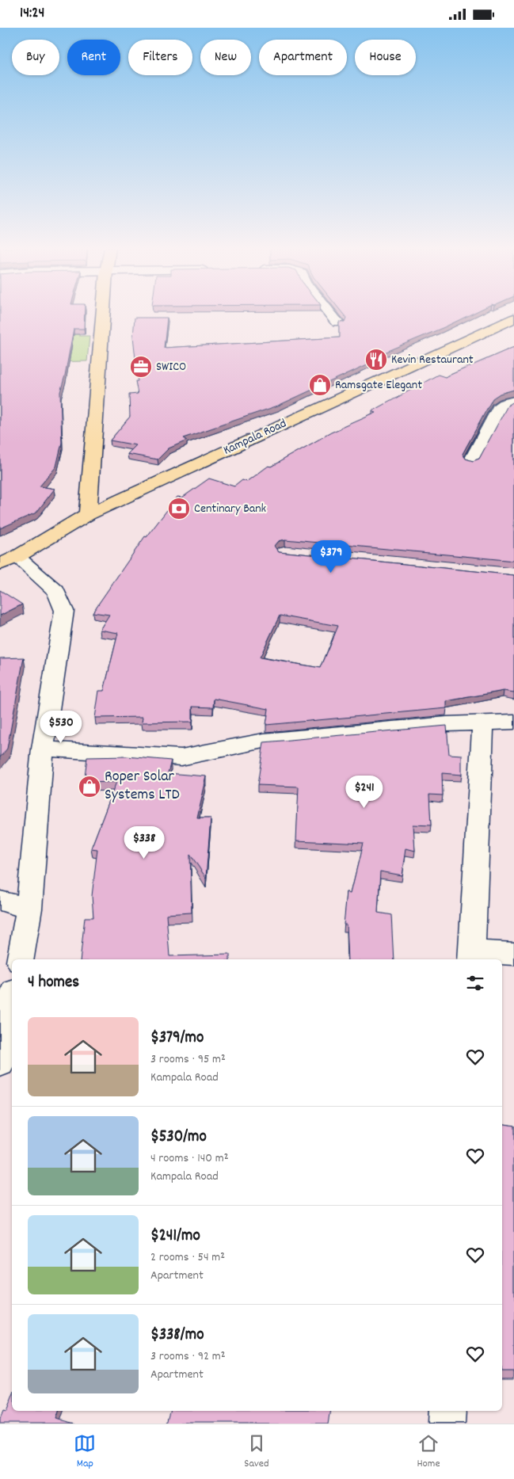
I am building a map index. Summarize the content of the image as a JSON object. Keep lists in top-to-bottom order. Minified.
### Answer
{"streets":{"main road":["Kampala Road"]},"places":{"restaurant":["Kevin Restaurant"],"office":["SWICO"],"shop":["Ramsgate Elegant","Roper Solar Systems LTD"],"bank":["Centinary Bank"]},"page":{"status":"14:24","chip":["Buy","Rent","Filters","New","Apartment","House"],"price":["$379","$530","$241","$338"],"heading":"4 homes","list":[{"name":"$379/mo","note":"3 rooms · 95 m² · Kampala Road"},{"name":"$530/mo","note":"4 rooms · 140 m² · Kampala Road"},{"name":"$241/mo","note":"2 rooms · 54 m² · Apartment"},{"name":"$338/mo","note":"3 rooms · 92 m² · Apartment"}],"tabs":["Map","Saved","Home"]}}
